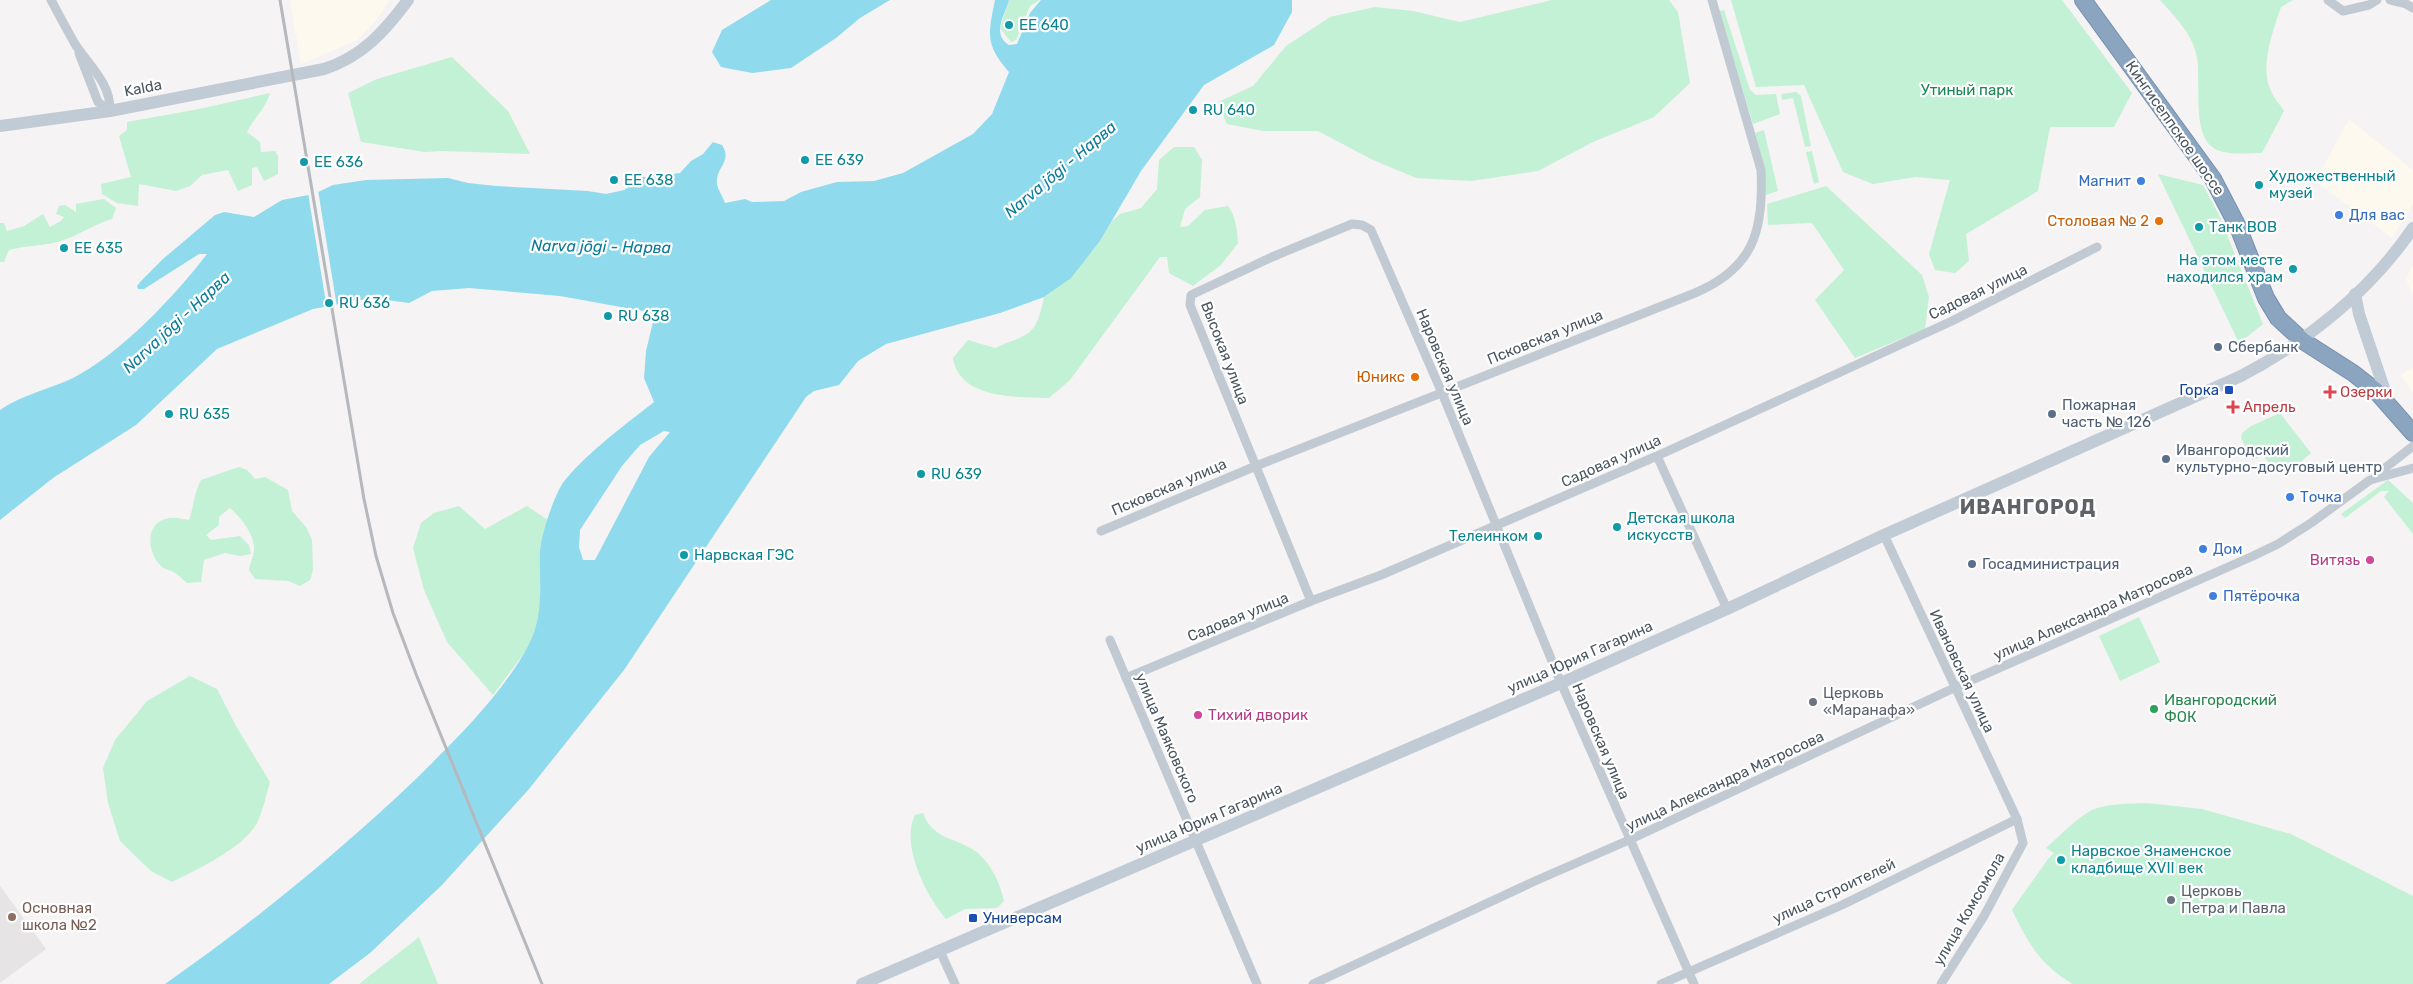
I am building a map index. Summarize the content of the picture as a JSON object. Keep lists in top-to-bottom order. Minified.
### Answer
{"streets":{"highway":["Кингисеппское шоссе"],"street":["Kalda","Садовая улица","Псковская улица","Высокая улица","Наровская улица","улица Александра Матросова","улица Юрия Гагарина","Ивановская улица","улица Маяковского","улица Строителей","улица Комсомола"]},"crossings":[["Кингисеппское шоссе","улица Юрия Гагарина"],["Садовая улица","Высокая улица"],["Садовая улица","Наровская улица"],["Садовая улица","улица Маяковского"],["Псковская улица","Высокая улица"],["Псковская улица","Наровская улица"],["Высокая улица","Наровская улица"],["Наровская улица","улица Александра Матросова"],["Наровская улица","улица Юрия Гагарина"],["Наровская улица","улица Строителей"],["улица Александра Матросова","Ивановская улица"],["улица Юрия Гагарина","Ивановская улица"],["улица Юрия Гагарина","улица Маяковского"],["Ивановская улица","улица Строителей"],["Ивановская улица","улица Комсомола"],["улица Строителей","улица Комсомола"]],"districts":["ИВАНГОРОД"],"water":["Narva jõgi - Нарва"],"parks":["Утиный парк"],"places":{"other":["EE 640","RU 640","EE 639","EE 636","EE 638","Магнит","Художественный музей","Для вас","Столовая № 2","Танк ВОВ","EE 635","На этом месте находился храм","RU 636","RU 638","Сбербанк","Юникс","RU 635","Пожарная часть № 126","Ивангородский культурно-досуговый центр","RU 639","Точка","Детская школа искусств","Телеинком","Дом","Нарвская ГЭС","Витязь","Госадминистрация","Пятёрочка","Церковь «Маранафа»","Ивангородский ФОК","Тихий дворик","Нарвское Знаменское кладбище XVII век","Церковь Петра и Павла","Основная школа №2"],"transit":["Горка","Универсам"],"health":["Озерки","Апрель"]}}
